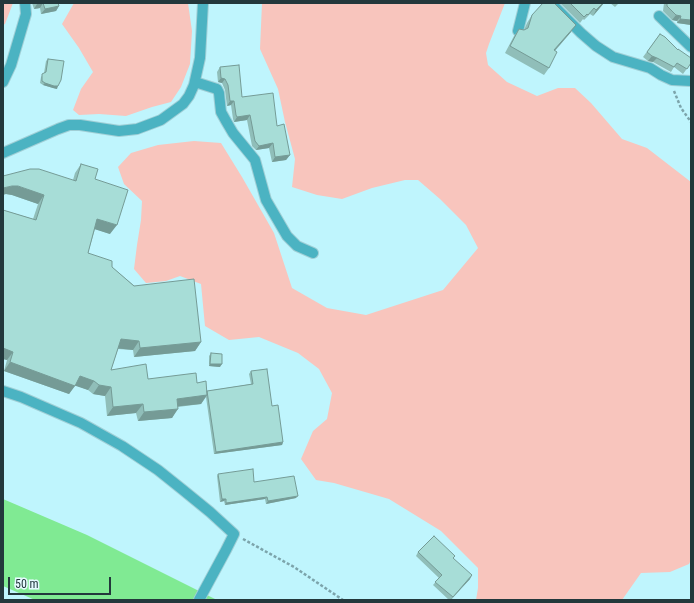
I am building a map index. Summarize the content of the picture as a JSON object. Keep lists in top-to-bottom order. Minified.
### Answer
{"scale_bar":"50 m"}
